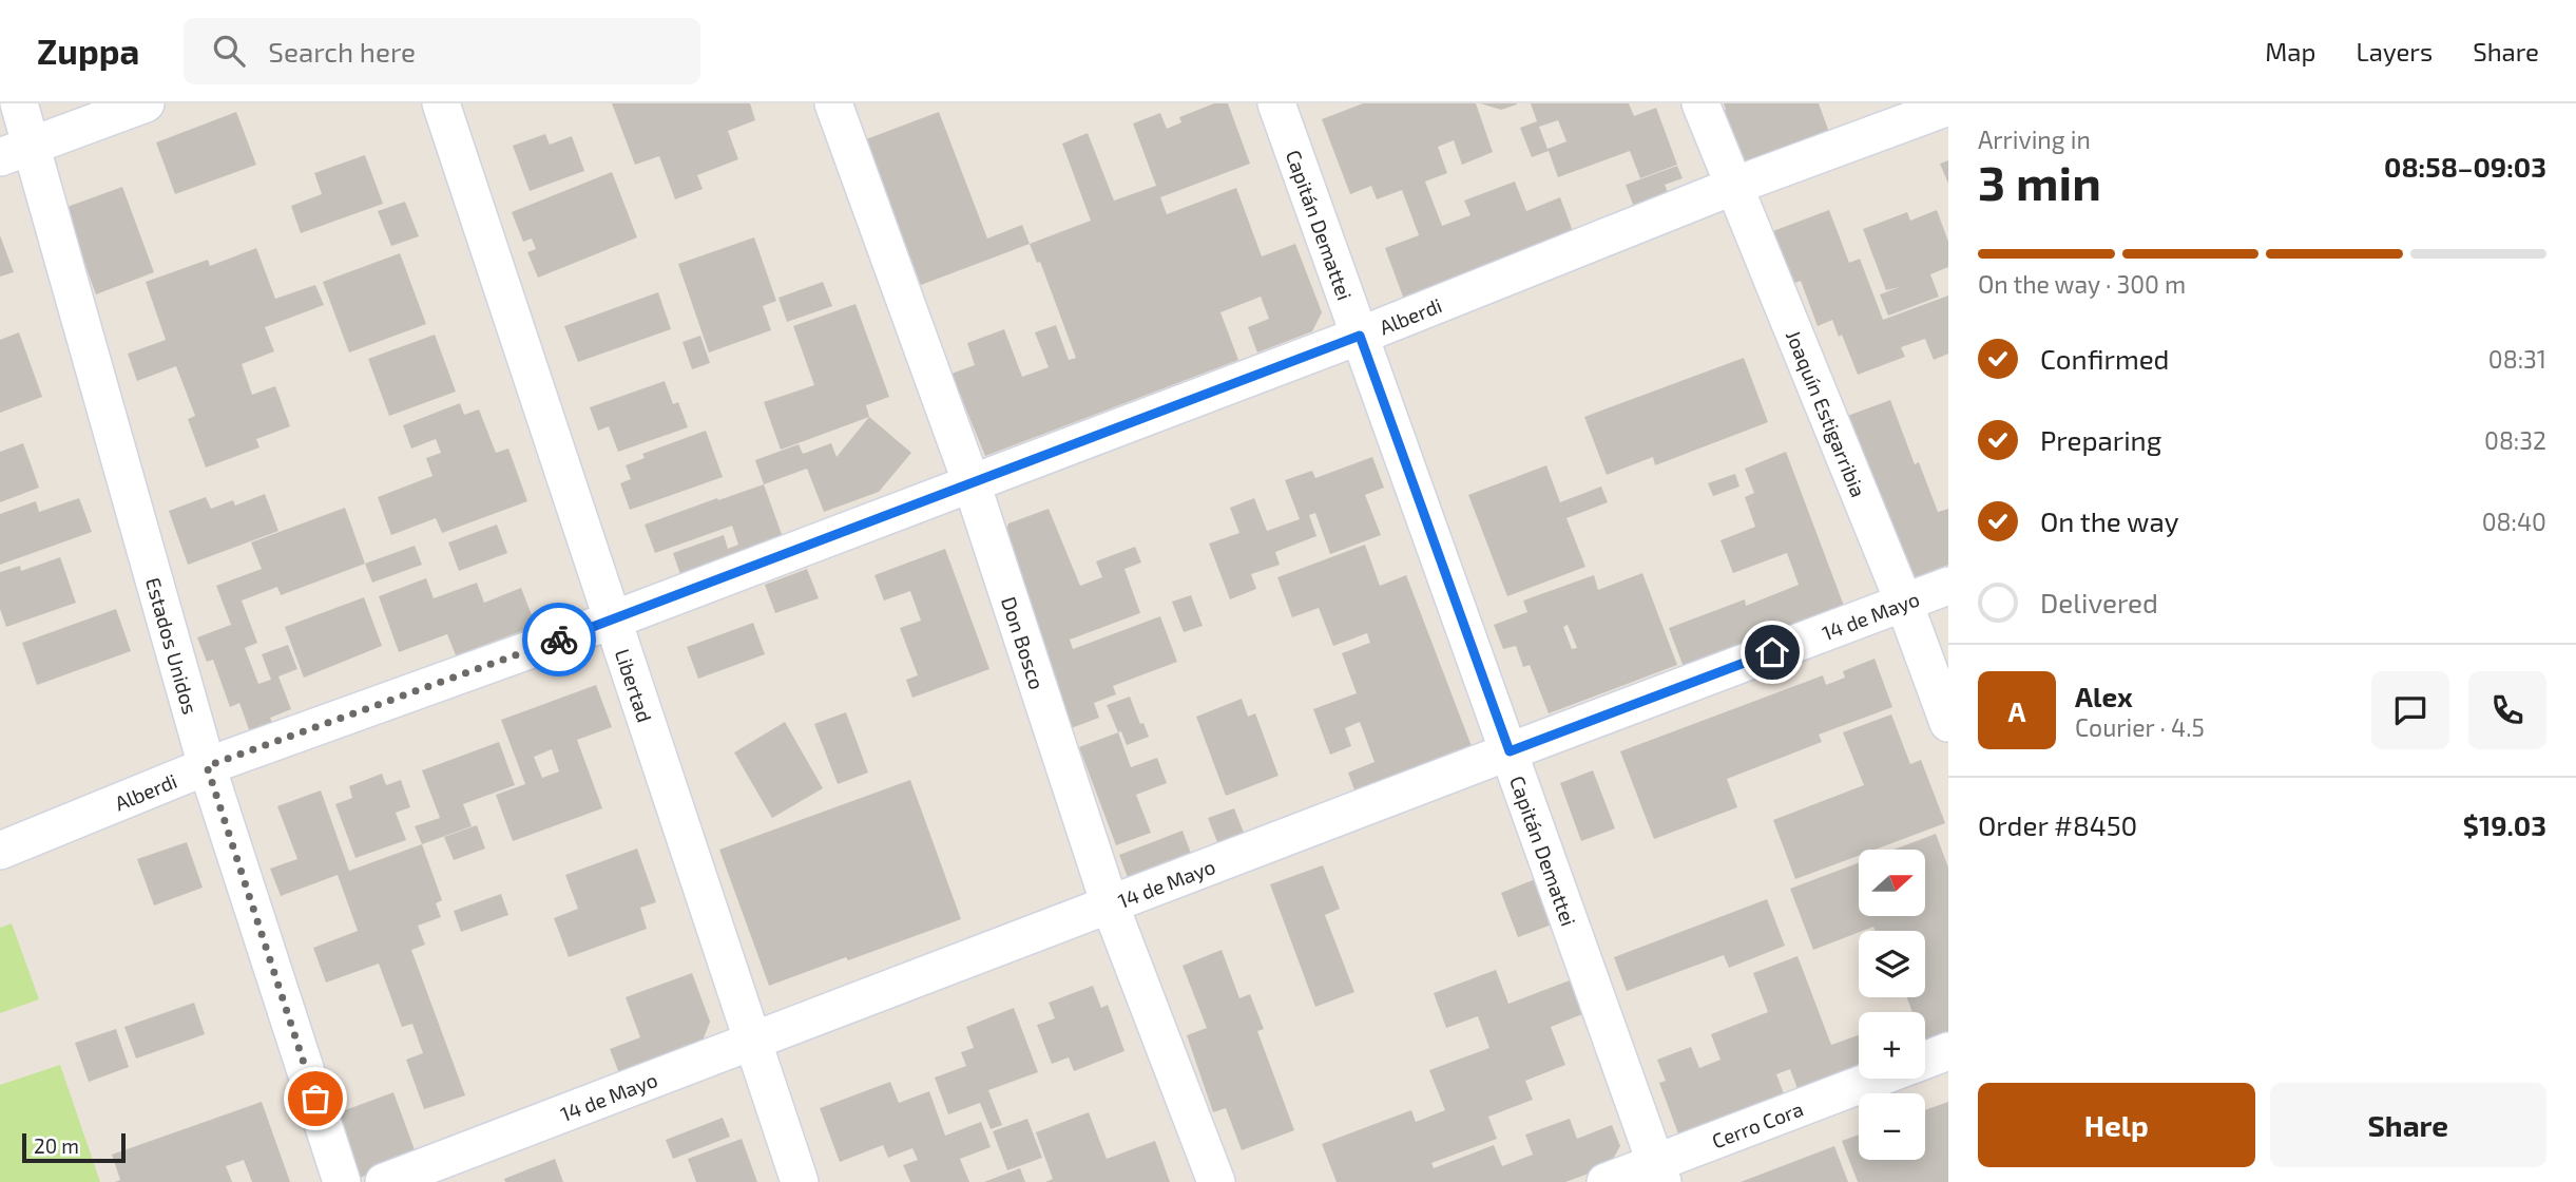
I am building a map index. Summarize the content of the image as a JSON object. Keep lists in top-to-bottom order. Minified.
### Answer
{"streets":{"street":["Capitán Demattei","Alberdi","Joaquín Estigarribia","14 de Mayo","Don Bosco","Estados Unidos","Libertad","Cerro Cora"]},"crossings":[["Capitán Demattei","Alberdi"],["Capitán Demattei","14 de Mayo"],["Capitán Demattei","Cerro Cora"],["Alberdi","Joaquín Estigarribia"],["Alberdi","Don Bosco"],["Alberdi","Estados Unidos"],["Alberdi","Libertad"],["Joaquín Estigarribia","14 de Mayo"],["14 de Mayo","Don Bosco"],["14 de Mayo","Libertad"]],"scale_bar":"20 m","north":"right","page":{"header":"Zuppa","search":"Search here","nav":["Map","Layers","Share"],"heading":["3 min","Arriving in","08:58–09:03"],"panel":["Alex","Courier · 4.5","Order #8450","$19.03"],"bar":"On the way · 300 m","list":[["Confirmed","08:31"],["Preparing","08:32"],["On the way","08:40"],"Delivered"],"round":"A","map_buttons":["+","−"],"buttons":["Help","Share"],"scale":"20 m"}}
